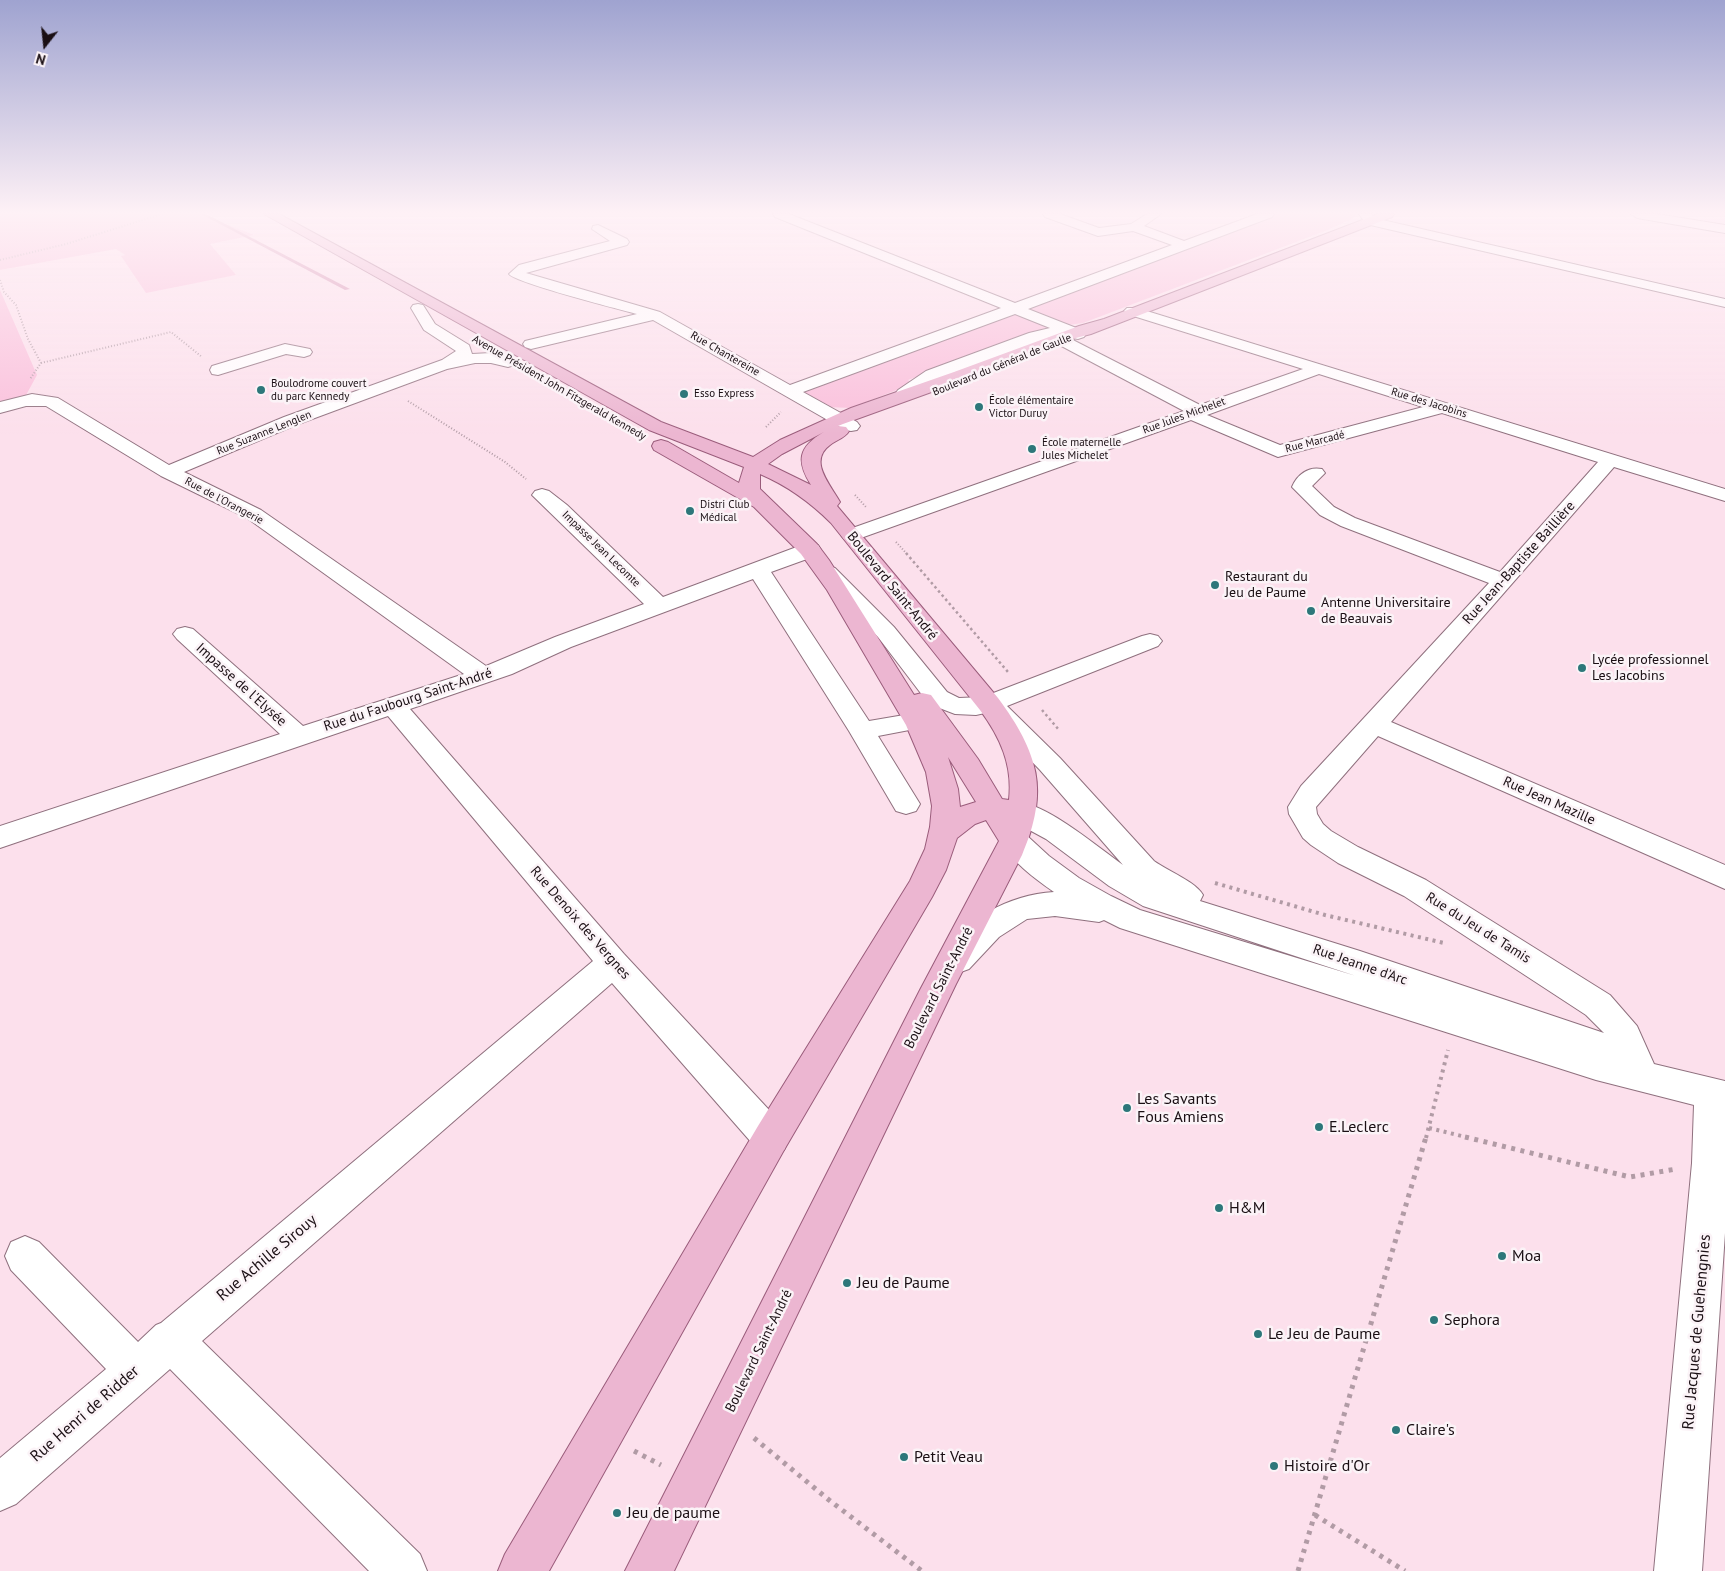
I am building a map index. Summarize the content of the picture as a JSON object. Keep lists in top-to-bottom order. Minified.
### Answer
{"streets":{"main road":["Boulevard du Général de Gaulle","Avenue Président John Fitzgerald Kennedy","Boulevard Saint-André"],"street":["Rue Chantereine","Rue des Jacobins","Rue Jules Michelet","Rue Suzanne Lenglen","Rue Marcadé","Rue de l'Orangerie","Impasse Jean Lecomte","Rue Jean-Baptiste Baillière","Impasse de l'Elysée","Rue du Faubourg Saint-André","Rue Jean Mazille","Rue Denoix des Vergnes","Rue du Jeu de Tamis","Rue Jeanne d'Arc","Rue Achille Sirouy","Rue Jacques de Guehengnies","Rue Henri de Ridder"]},"crossings":[["Rue Chantereine","Boulevard du Général de Gaulle"],["Boulevard du Général de Gaulle","Rue des Jacobins"],["Boulevard du Général de Gaulle","Rue Jules Michelet"],["Boulevard du Général de Gaulle","Rue Marcadé"],["Boulevard du Général de Gaulle","Boulevard Saint-André"],["Boulevard du Général de Gaulle","Rue du Faubourg Saint-André"],["Avenue Président John Fitzgerald Kennedy","Rue Suzanne Lenglen"],["Avenue Président John Fitzgerald Kennedy","Boulevard Saint-André"],["Rue des Jacobins","Rue Jules Michelet"],["Rue des Jacobins","Rue Marcadé"],["Rue des Jacobins","Rue Jean-Baptiste Baillière"],["Rue Jules Michelet","Rue Marcadé"],["Rue Jules Michelet","Boulevard Saint-André"],["Rue Jules Michelet","Rue du Faubourg Saint-André"],["Rue Suzanne Lenglen","Rue de l'Orangerie"],["Rue de l'Orangerie","Rue du Faubourg Saint-André"],["Impasse Jean Lecomte","Rue du Faubourg Saint-André"],["Rue Jean-Baptiste Baillière","Rue Jean Mazille"],["Rue Jean-Baptiste Baillière","Rue du Jeu de Tamis"],["Boulevard Saint-André","Rue du Faubourg Saint-André"],["Boulevard Saint-André","Rue Denoix des Vergnes"],["Boulevard Saint-André","Rue Jeanne d'Arc"],["Impasse de l'Elysée","Rue du Faubourg Saint-André"],["Rue du Faubourg Saint-André","Rue Denoix des Vergnes"],["Rue Denoix des Vergnes","Rue Achille Sirouy"],["Rue du Jeu de Tamis","Rue Jeanne d'Arc"],["Rue Jeanne d'Arc","Rue Jacques de Guehengnies"],["Rue Achille Sirouy","Rue Henri de Ridder"]],"places":["Boulodrome couvert du parc Kennedy","Esso Express","École élémentaire Victor Duruy","École maternelle Jules Michelet","Distri Club Médical","Restaurant du Jeu de Paume","Antenne Universitaire de Beauvais","Lycée professionnel Les Jacobins","Les Savants Fous Amiens","E.Leclerc","H&M","Moa","Jeu de Paume","Sephora","Le Jeu de Paume","Claire's","Petit Veau","Histoire d'Or","Jeu de paume"],"north":"bottom"}
